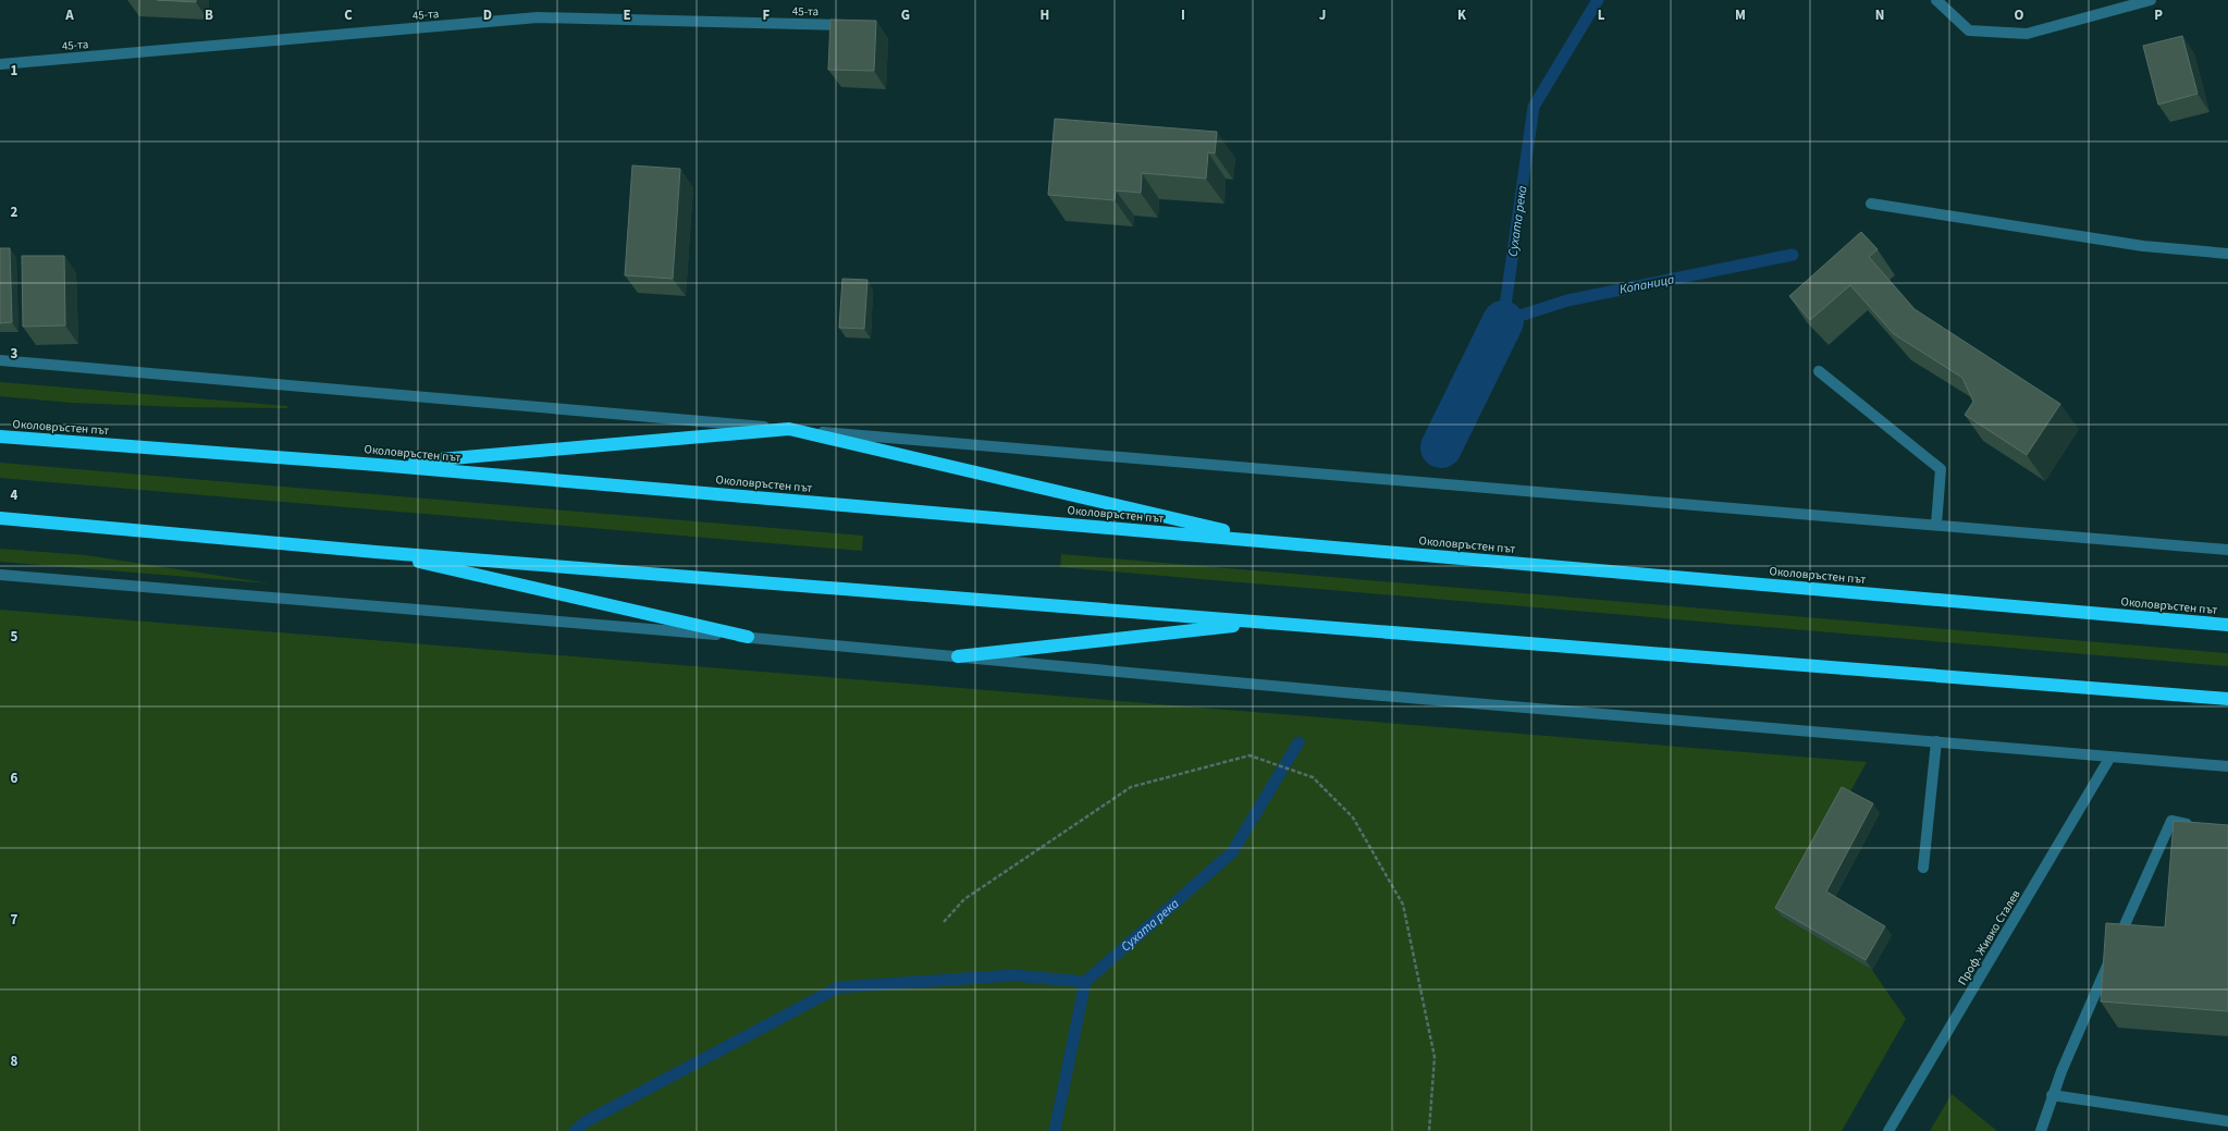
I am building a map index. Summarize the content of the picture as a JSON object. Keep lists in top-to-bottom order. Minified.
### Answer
{"streets":{"highway":["Околовръстен път"],"street":["45-та","Проф. Живко Сталев"]},"water":["Сухата река","Копаница"],"grid":{"columns":["A","B","C","D","E","F","G","H","I","J","K","L","M","N","O","P"],"rows":["1","2","3","4","5","6","7","8"]}}
